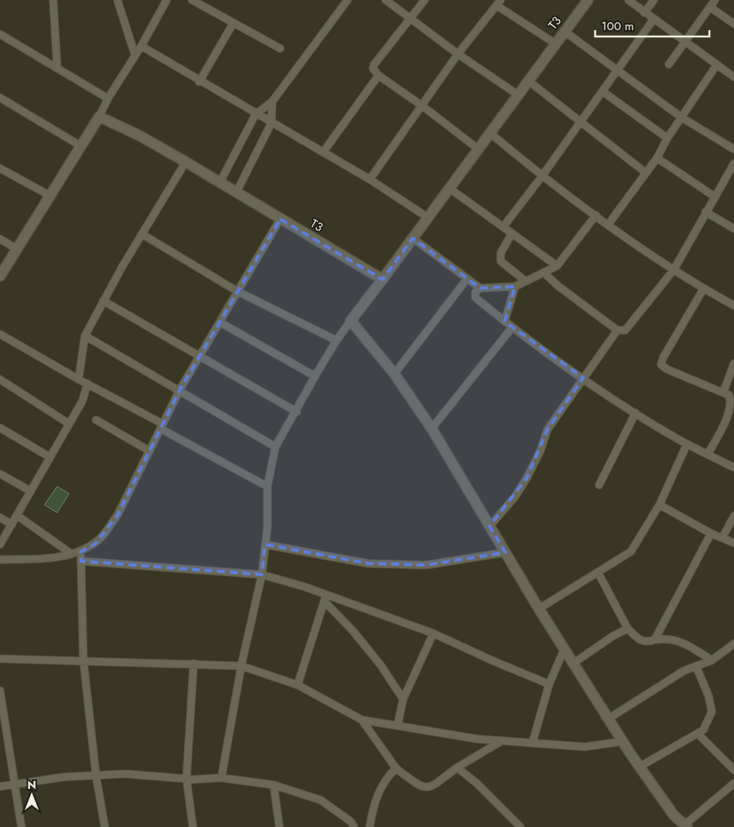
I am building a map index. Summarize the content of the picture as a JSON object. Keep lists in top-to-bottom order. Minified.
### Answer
{"streets":{"street":["T3"]},"scale_bar":"100 m","north":"top"}
